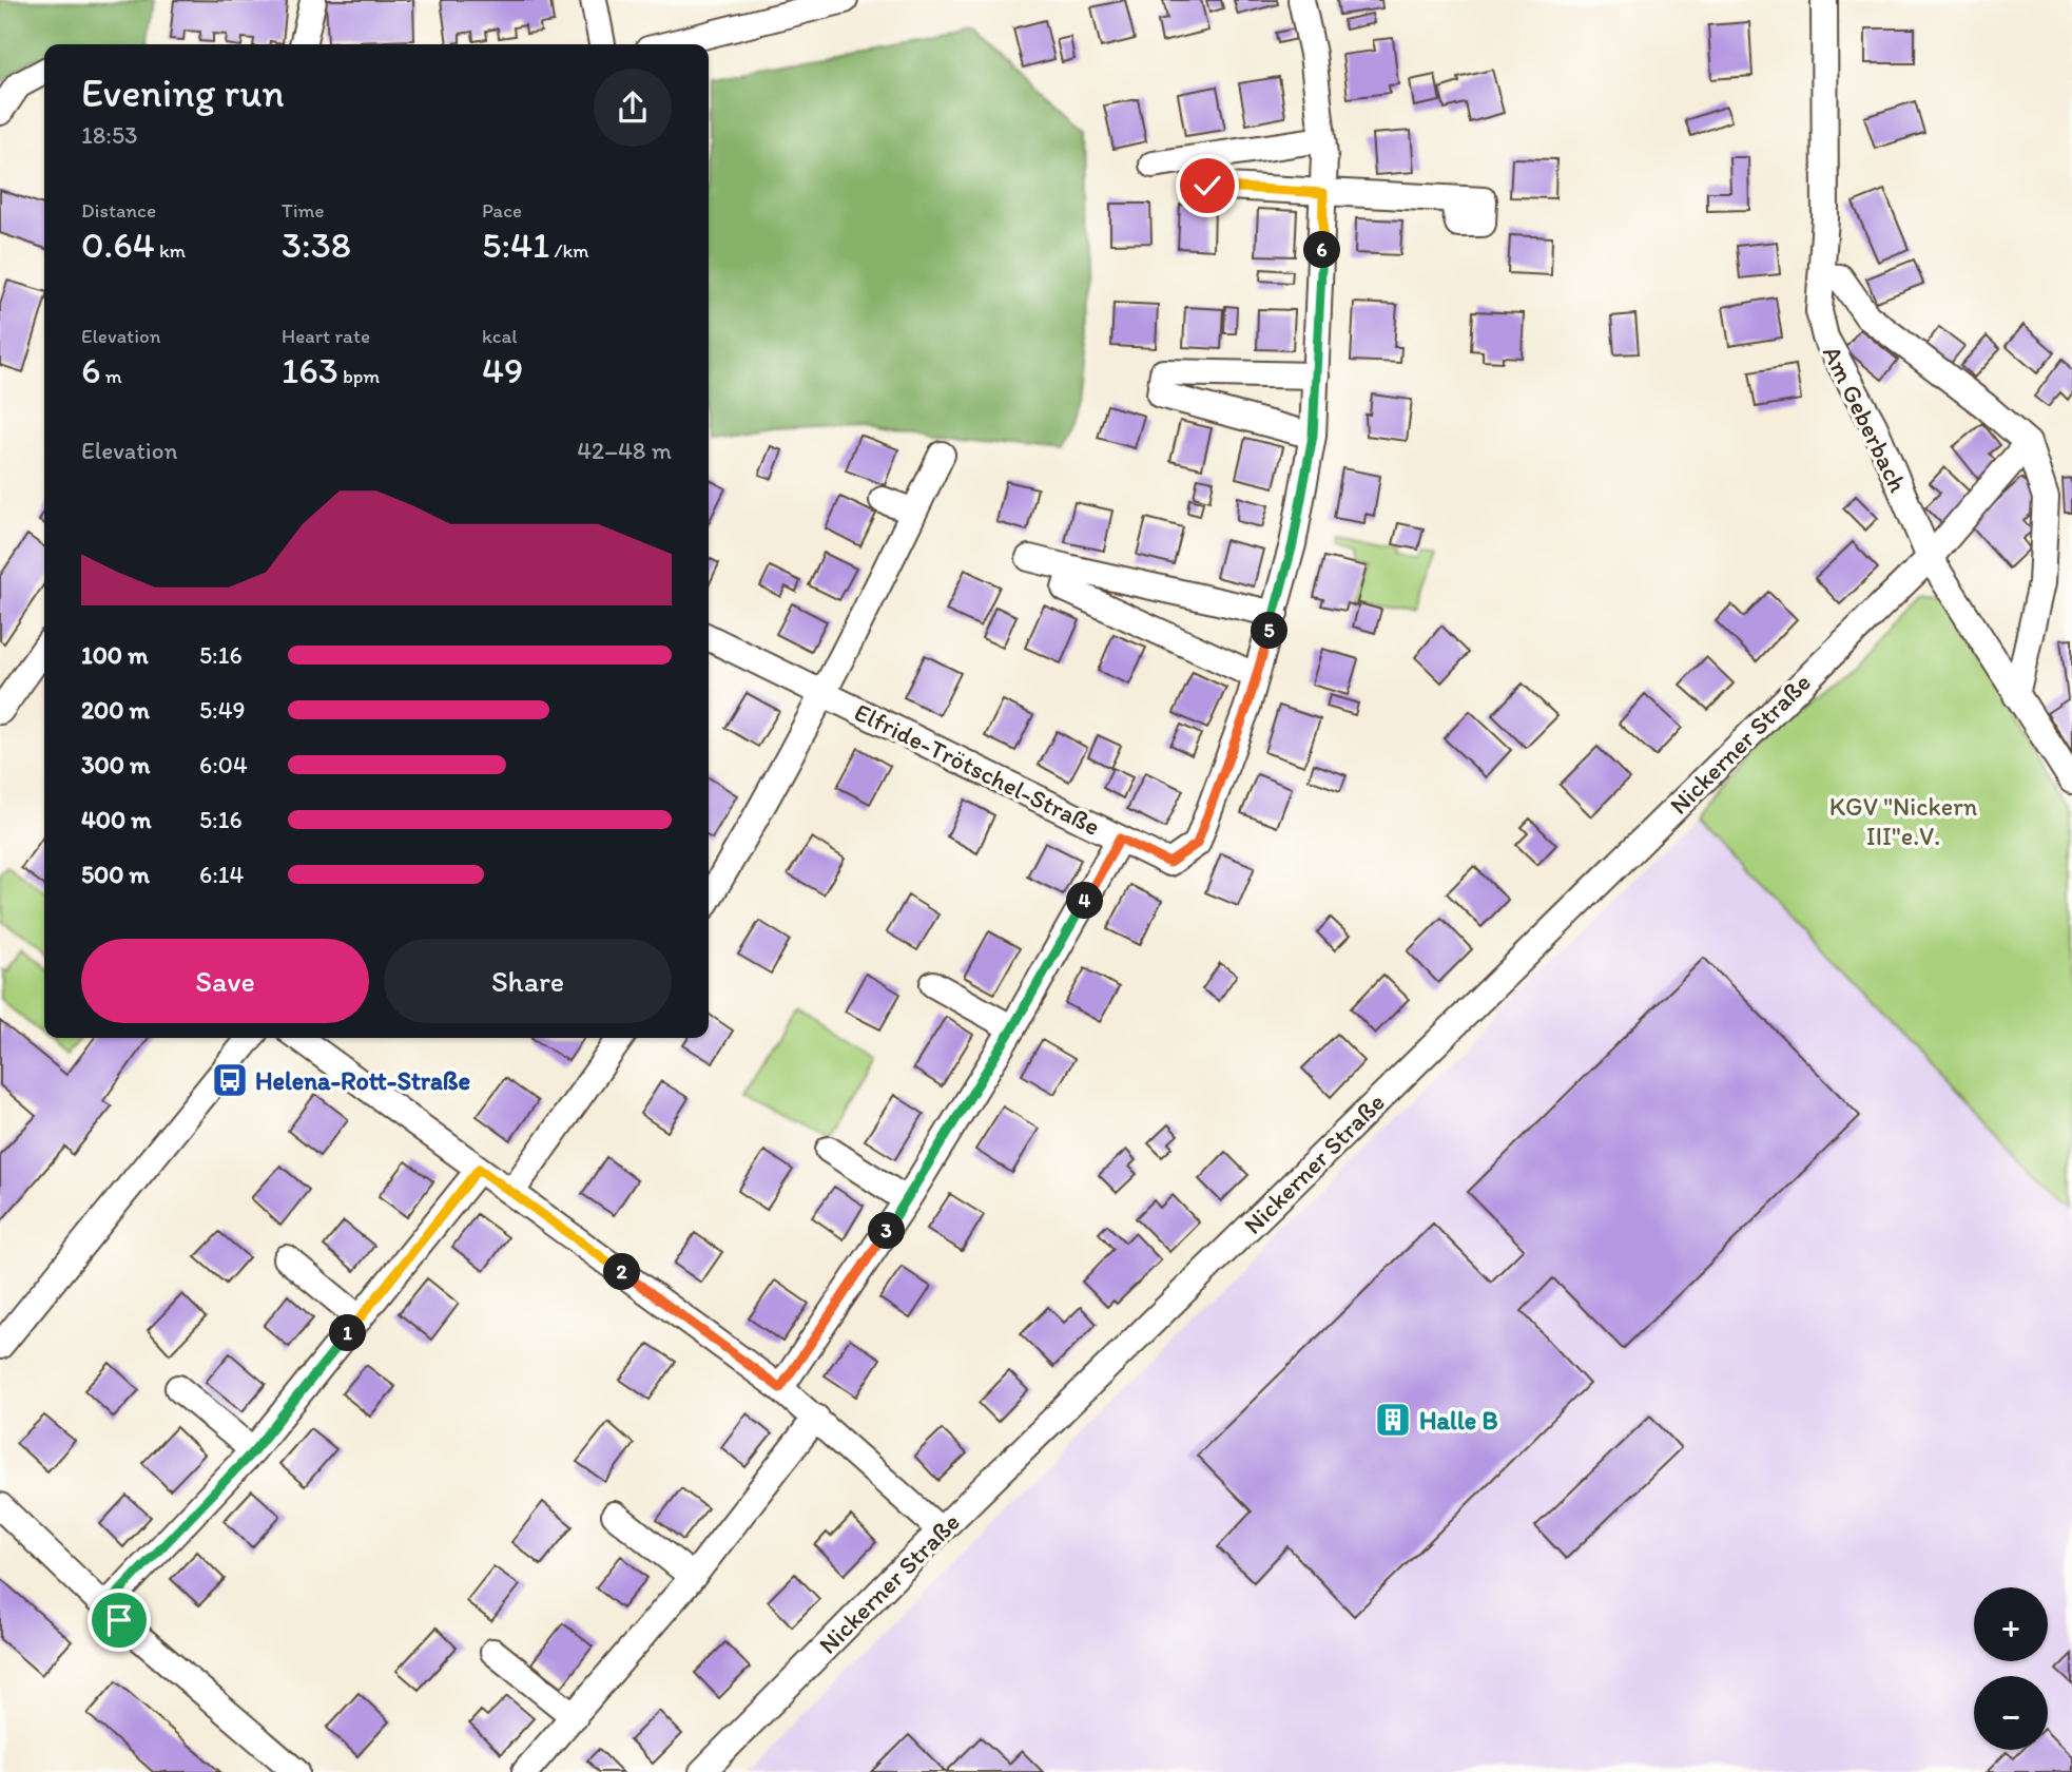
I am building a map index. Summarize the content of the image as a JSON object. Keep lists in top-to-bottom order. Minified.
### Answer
{"streets":{"street":["Am Geberbach","Nickerner Straße","Elfride-Trötschel-Straße"]},"crossings":[["Am Geberbach","Nickerner Straße"]],"parks":["KGV \"Nickern III\"e.V."],"places":{"bus stop":["Helena-Rott-Straße"],"building":["Halle B"]},"page":{"heading":["Evening run","18:53"],"stats":[["Distance","0.64 km"],["Time","3:38"],["Pace","5:41 /km"],["Elevation","6 m"],["Heart rate","163 bpm"],["kcal","49"]],"pins":["6","5","4","3","2","1"],"chart":["Elevation","42–48 m"],"list":[{"name":"100 m","note":"5:16"},{"name":"200 m","note":"5:49"},{"name":"300 m","note":"6:04"},{"name":"400 m","note":"5:16"},{"name":"500 m","note":"6:14"}],"buttons":["Save","Share"],"map_buttons":["+","−"]}}
